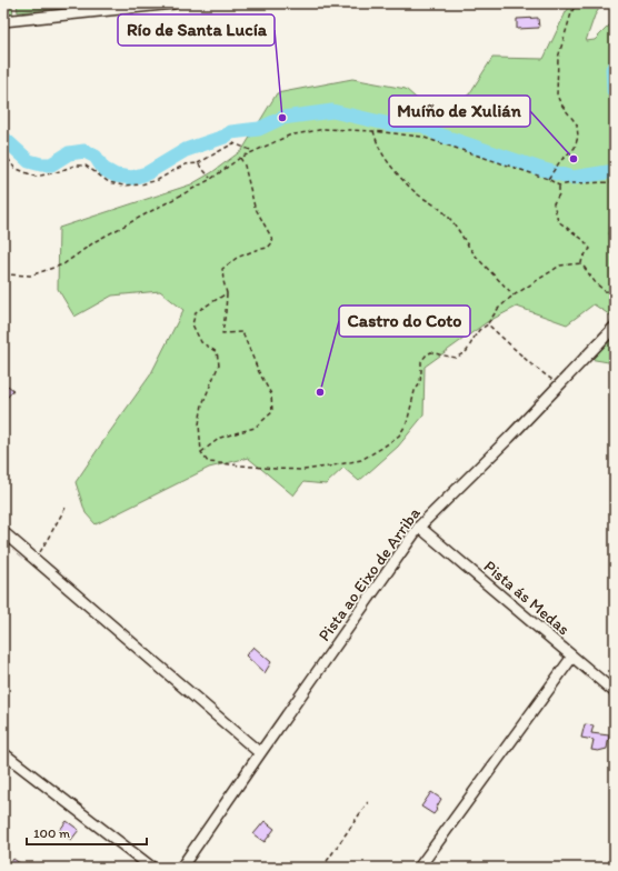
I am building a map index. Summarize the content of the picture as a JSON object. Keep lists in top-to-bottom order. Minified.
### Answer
{"streets":{"street":["Pista ao Eixo de Arriba","Pista ás Medas"]},"crossings":[["Pista ao Eixo de Arriba","Pista ás Medas"]],"places":["Río de Santa Lucía","Muíño de Xulián","Castro do Coto"],"scale_bar":"100 m"}
